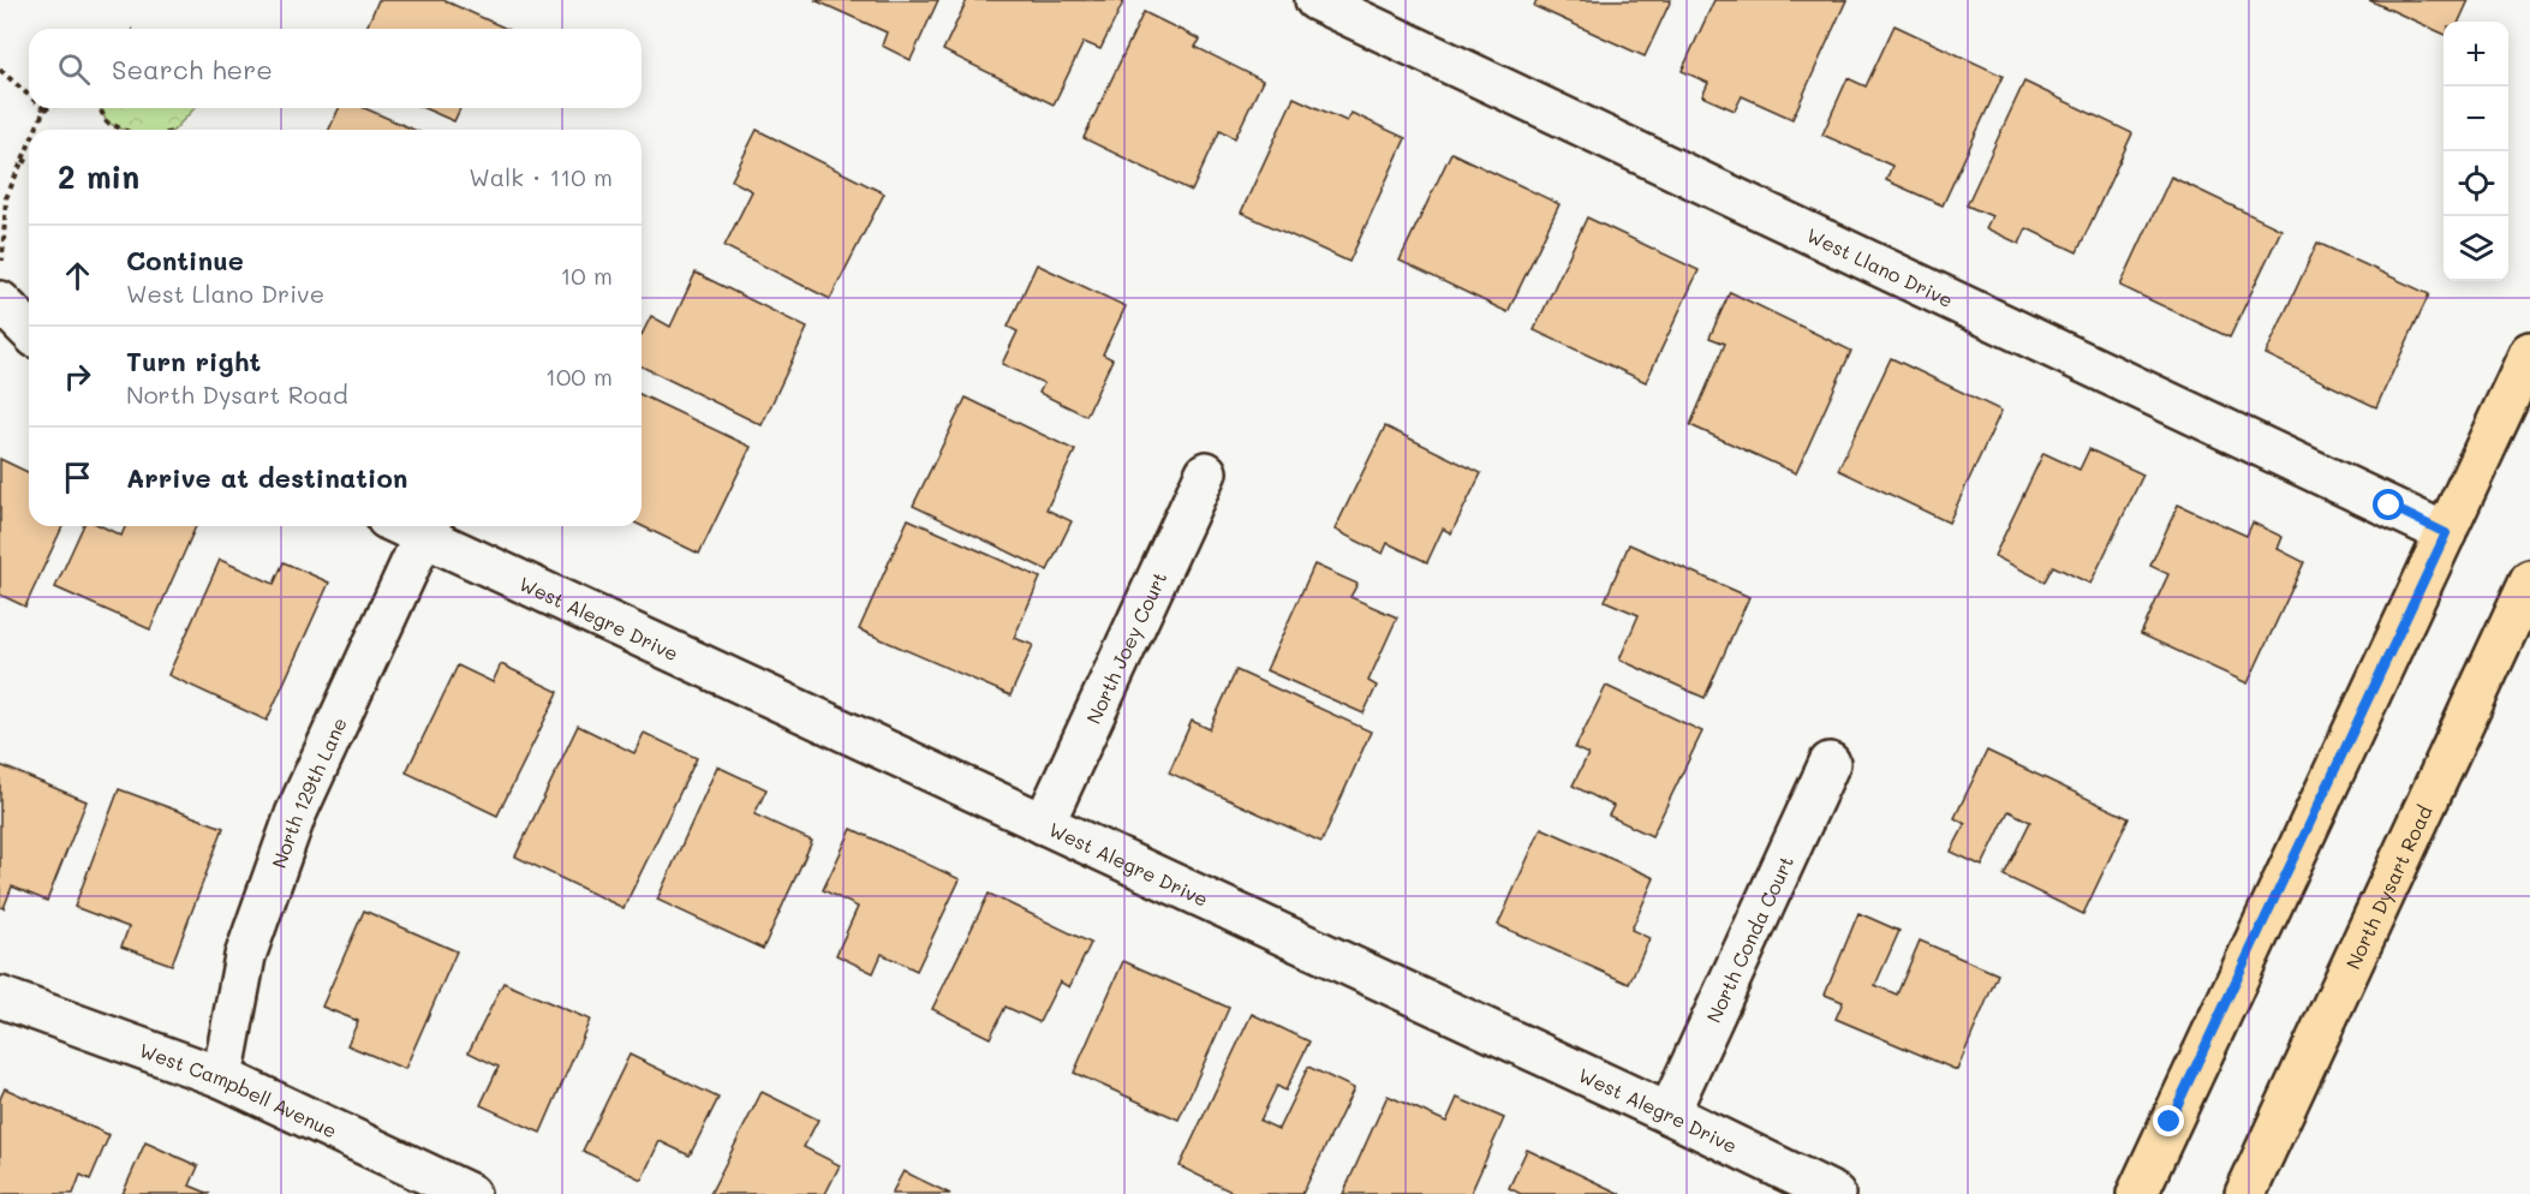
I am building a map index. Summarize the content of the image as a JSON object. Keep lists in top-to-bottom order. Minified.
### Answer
{"streets":{"main road":["North Dysart Road"],"street":["West Llano Drive","West Alegre Drive","North Joey Court","North 129th Lane","North Conda Court","West Campbell Avenue"]},"crossings":[["West Alegre Drive","North Joey Court"],["West Alegre Drive","North 129th Lane"],["West Alegre Drive","North Conda Court"],["North 129th Lane","West Campbell Avenue"]],"page":{"map_buttons":["+","−"],"search":"Search here","heading":["2 min","Walk · 110 m"],"list":[["Continue","West Llano Drive","10 m"],["Turn right","North Dysart Road","100 m"],"Arrive at destination"]}}
